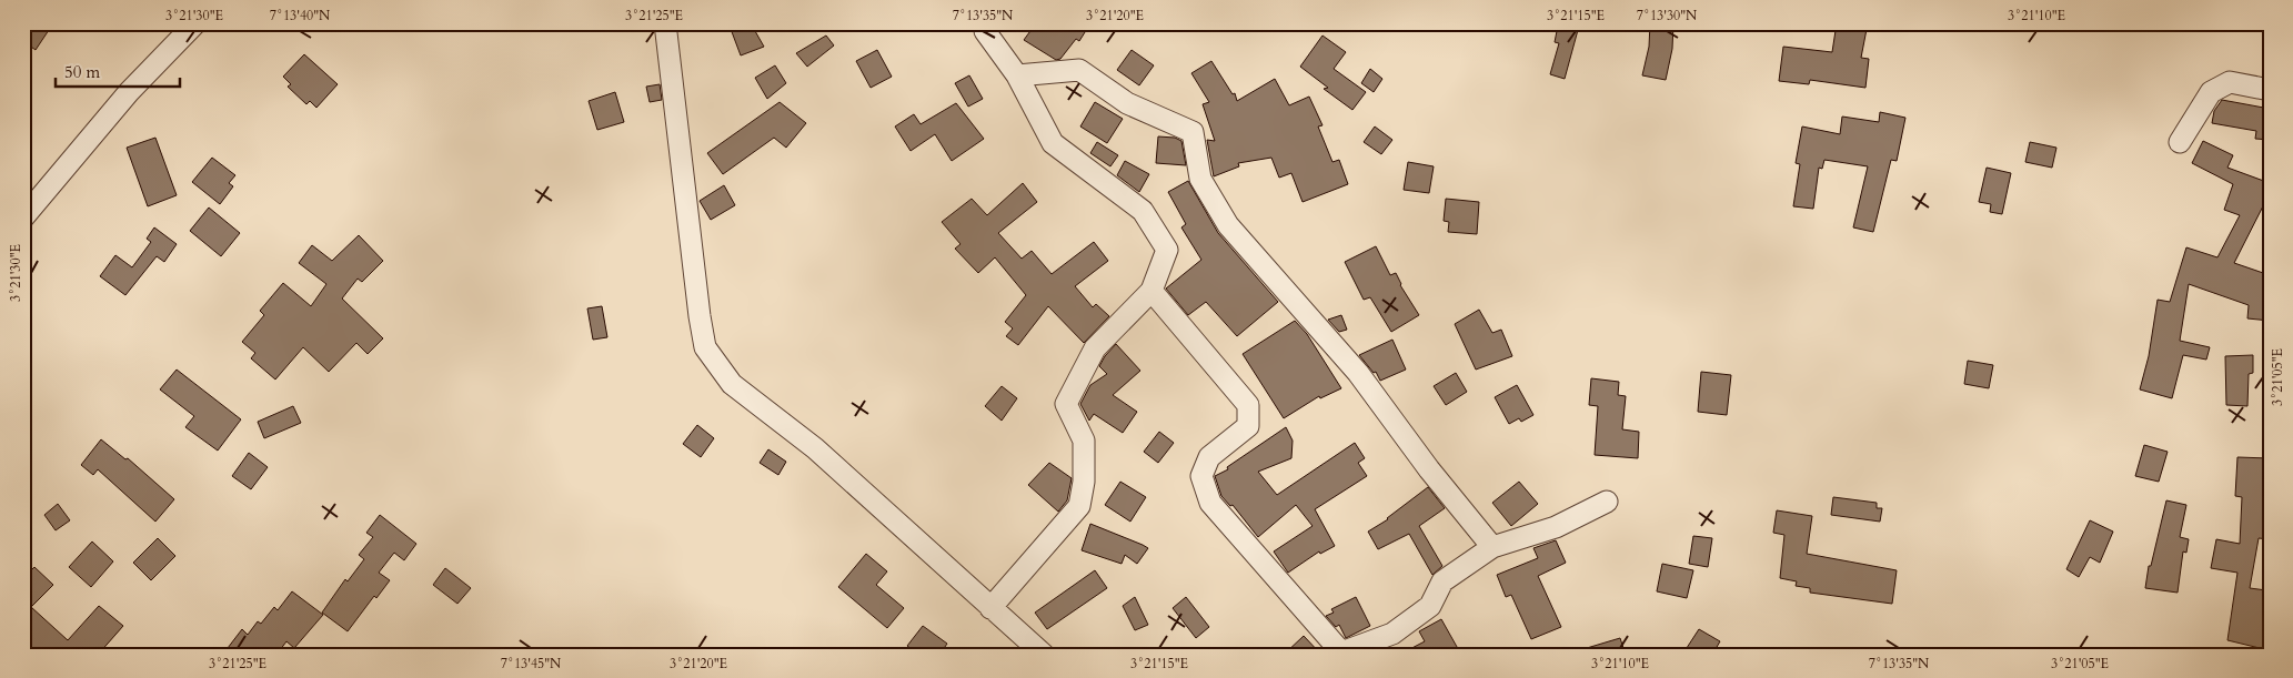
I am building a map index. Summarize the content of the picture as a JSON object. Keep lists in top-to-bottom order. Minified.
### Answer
{"scale_bar":"50 m","coordinates":["3°21'30\"E","7°13'40\"N","3°21'25\"E","7°13'35\"N","3°21'20\"E","3°21'15\"E","7°13'30\"N","3°21'10\"E","3°21'05\"E","7°13'45\"N"]}
